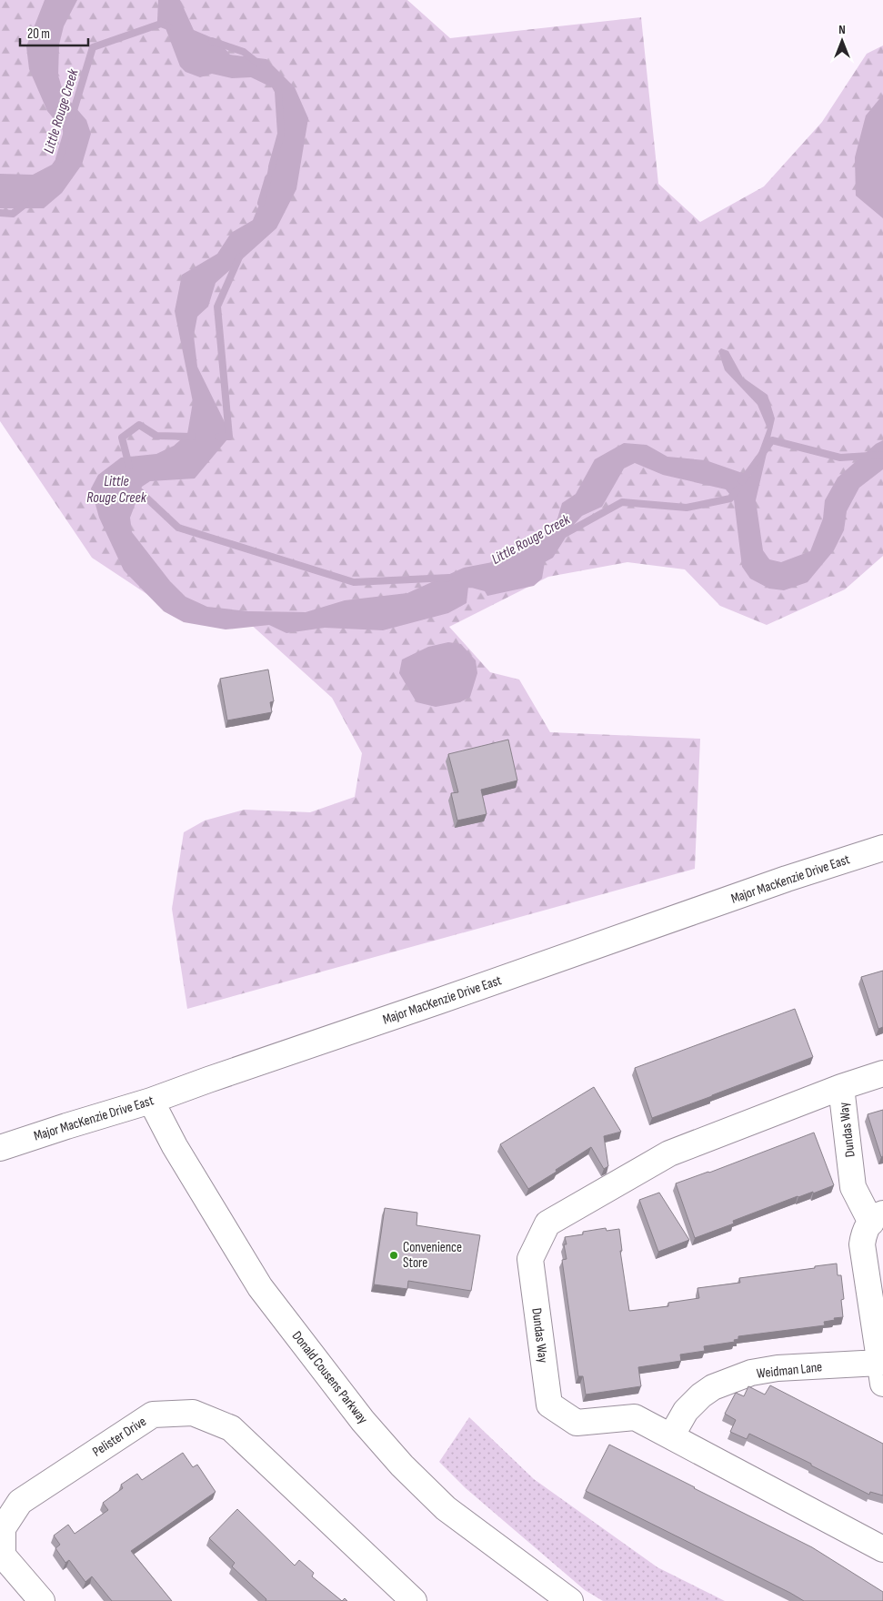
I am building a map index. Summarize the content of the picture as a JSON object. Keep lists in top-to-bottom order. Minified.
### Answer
{"streets":{"street":["Major MacKenzie Drive East","Dundas Way","Weidman Lane","Donald Cousens Parkway","Pelister Drive"]},"crossings":[["Major MacKenzie Drive East","Donald Cousens Parkway"],["Dundas Way","Weidman Lane"]],"water":["Little Rouge Creek"],"places":["Convenience Store"],"scale_bar":"20 m","north":"top"}
